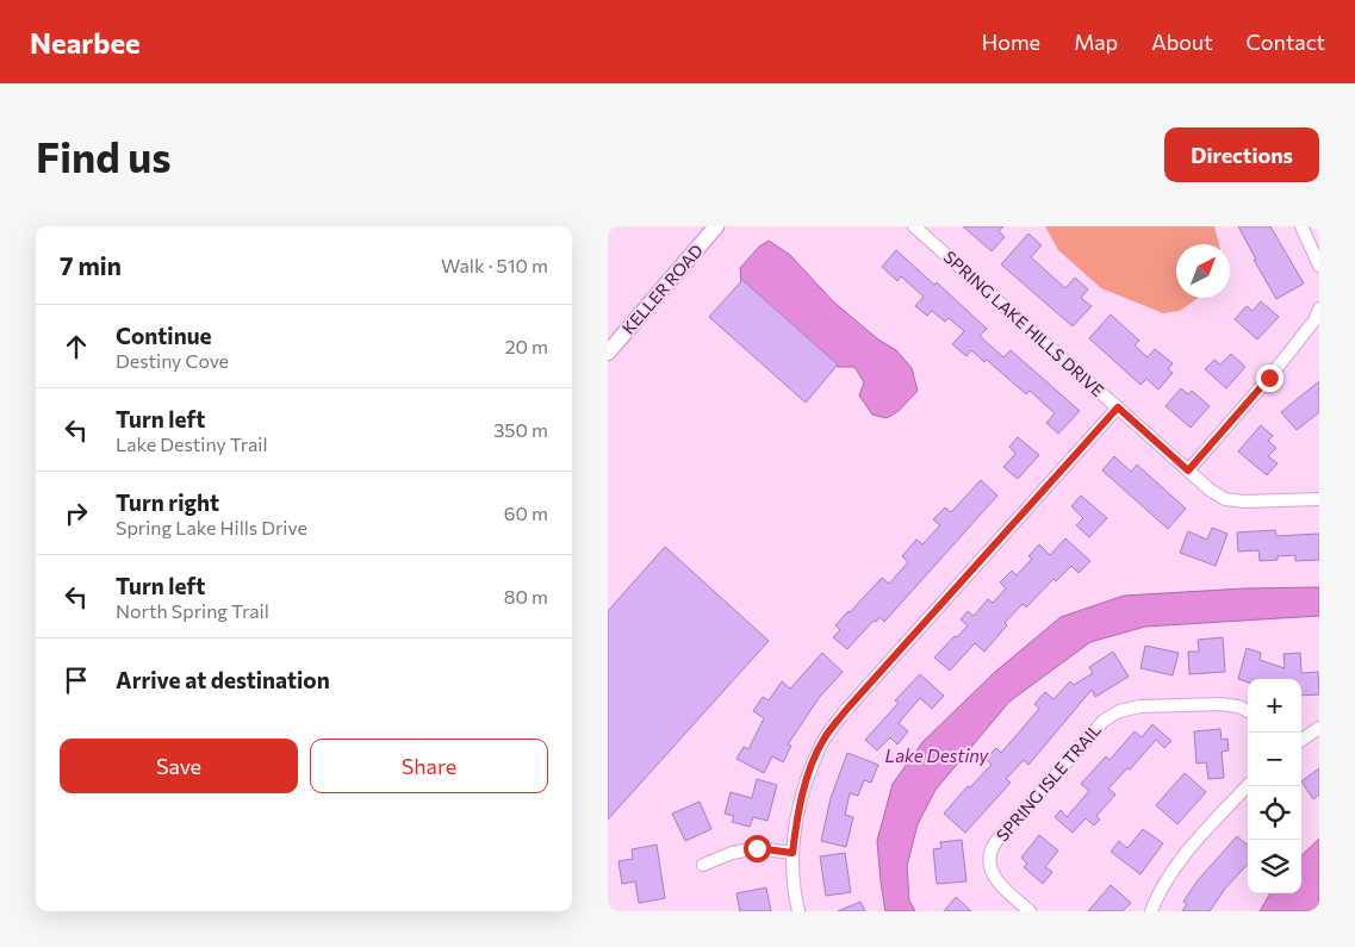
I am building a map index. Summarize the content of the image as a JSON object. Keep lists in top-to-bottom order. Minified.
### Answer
{"streets":{"street":["KELLER ROAD","SPRING LAKE HILLS DRIVE","SPRING ISLE TRAIL"]},"water":["Lake Destiny"],"north":"top right","page":{"header":"Nearbee","nav":["Home","Map","About","Contact"],"buttons":["Directions",["Save","Share"]],"title":"Find us","heading":["7 min","Walk · 510 m"],"list":[["Continue","Destiny Cove","20 m"],["Turn left","Lake Destiny Trail","350 m"],["Turn right","Spring Lake Hills Drive","60 m"],["Turn left","North Spring Trail","80 m"],"Arrive at destination"],"map_buttons":["+","−"]}}
